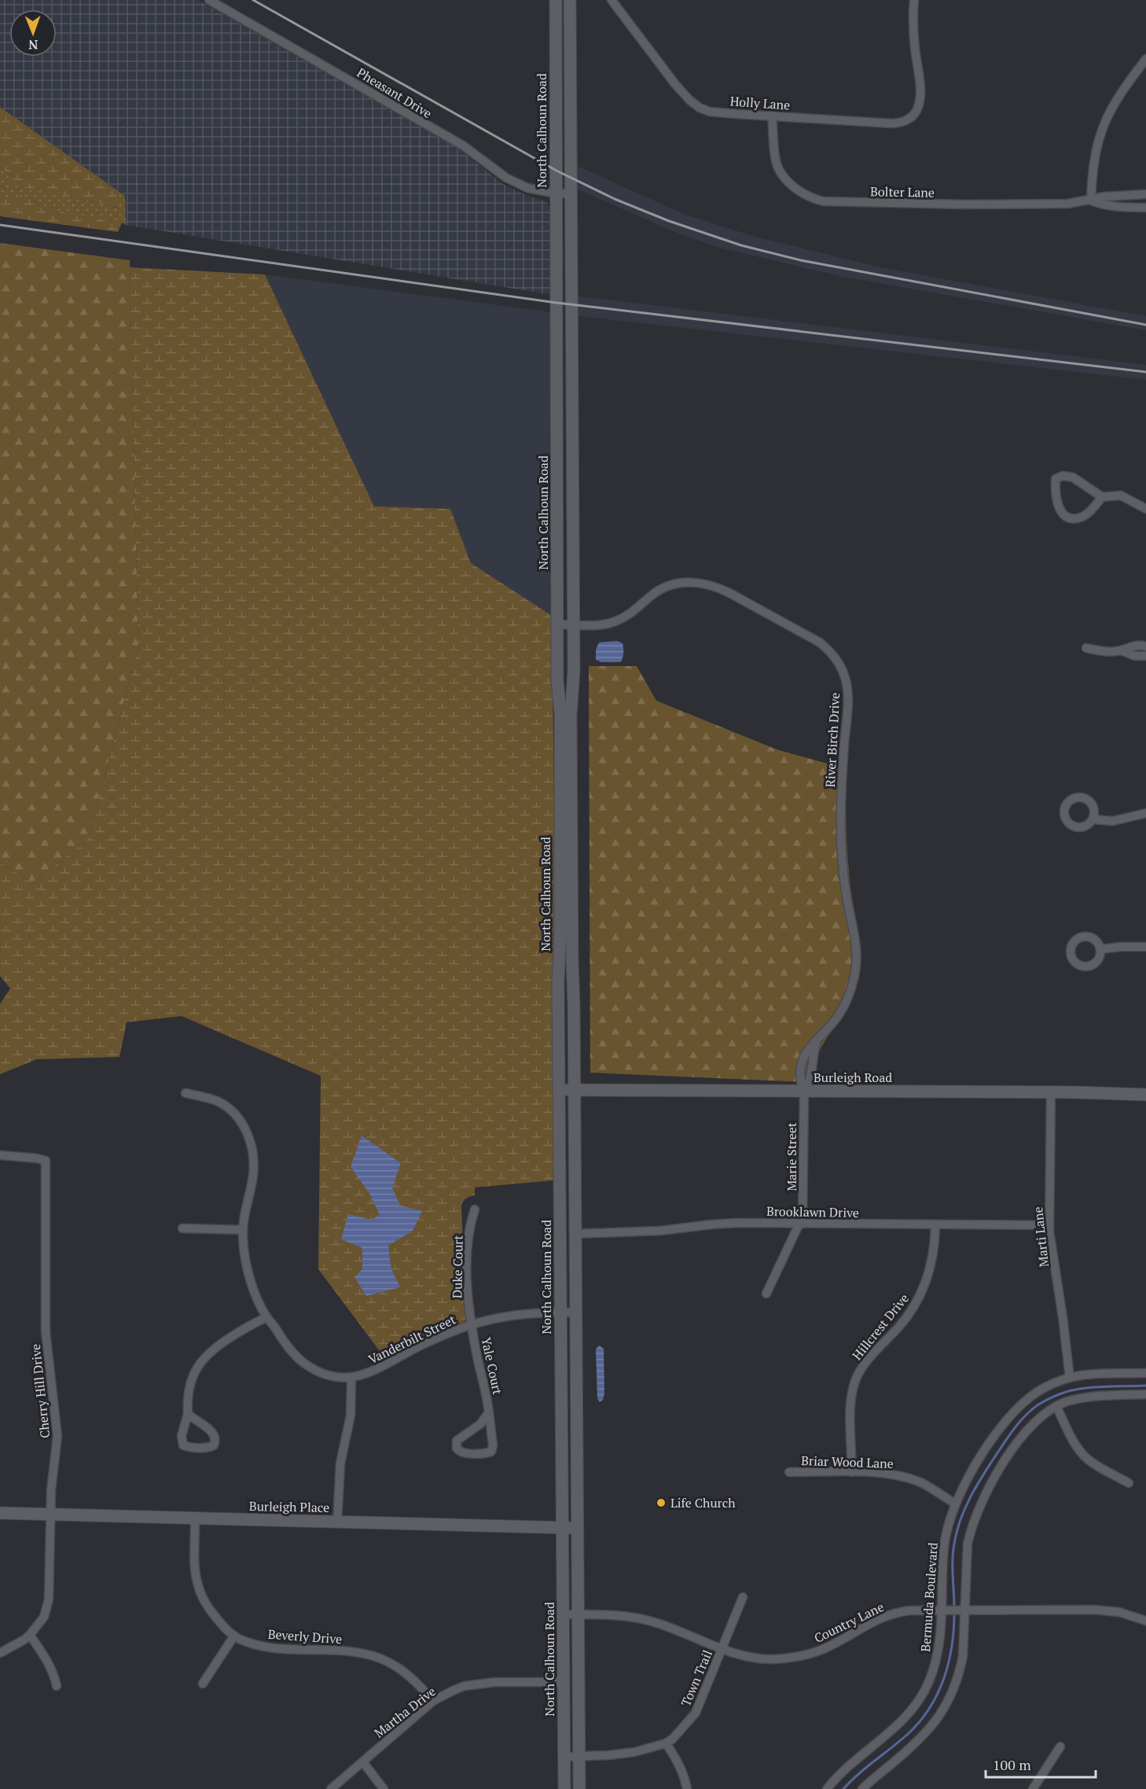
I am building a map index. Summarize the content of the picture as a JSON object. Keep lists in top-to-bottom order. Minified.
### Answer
{"streets":{"main road":["North Calhoun Road","Burleigh Road","Burleigh Place"],"street":["Pheasant Drive","Holly Lane","Bolter Lane","River Birch Drive","Marie Street","Brooklawn Drive","Marti Lane","Duke Court","Hillcrest Drive","Vanderbilt Street","Yale Court","Cherry Hill Drive","Briar Wood Lane","Bermuda Boulevard","Country Lane","Beverly Drive","Town Trail","Martha Drive"]},"crossings":[["Pheasant Drive","North Calhoun Road"],["Holly Lane","Bolter Lane"],["North Calhoun Road","River Birch Drive"],["North Calhoun Road","Burleigh Road"],["North Calhoun Road","Brooklawn Drive"],["North Calhoun Road","Vanderbilt Street"],["North Calhoun Road","Burleigh Place"],["North Calhoun Road","Country Lane"],["North Calhoun Road","Town Trail"],["North Calhoun Road","Martha Drive"],["River Birch Drive","Burleigh Road"],["River Birch Drive","Marie Street"],["Burleigh Road","Marie Street"],["Burleigh Road","Marti Lane"],["Marie Street","Brooklawn Drive"],["Brooklawn Drive","Marti Lane"],["Brooklawn Drive","Hillcrest Drive"],["Marti Lane","Bermuda Boulevard"],["Duke Court","Vanderbilt Street"],["Duke Court","Yale Court"],["Hillcrest Drive","Briar Wood Lane"],["Vanderbilt Street","Yale Court"],["Cherry Hill Drive","Burleigh Place"],["Briar Wood Lane","Bermuda Boulevard"],["Burleigh Place","Beverly Drive"],["Bermuda Boulevard","Country Lane"],["Country Lane","Town Trail"],["Beverly Drive","Martha Drive"]],"places":["Life Church"],"scale_bar":"100 m","north":"bottom"}
